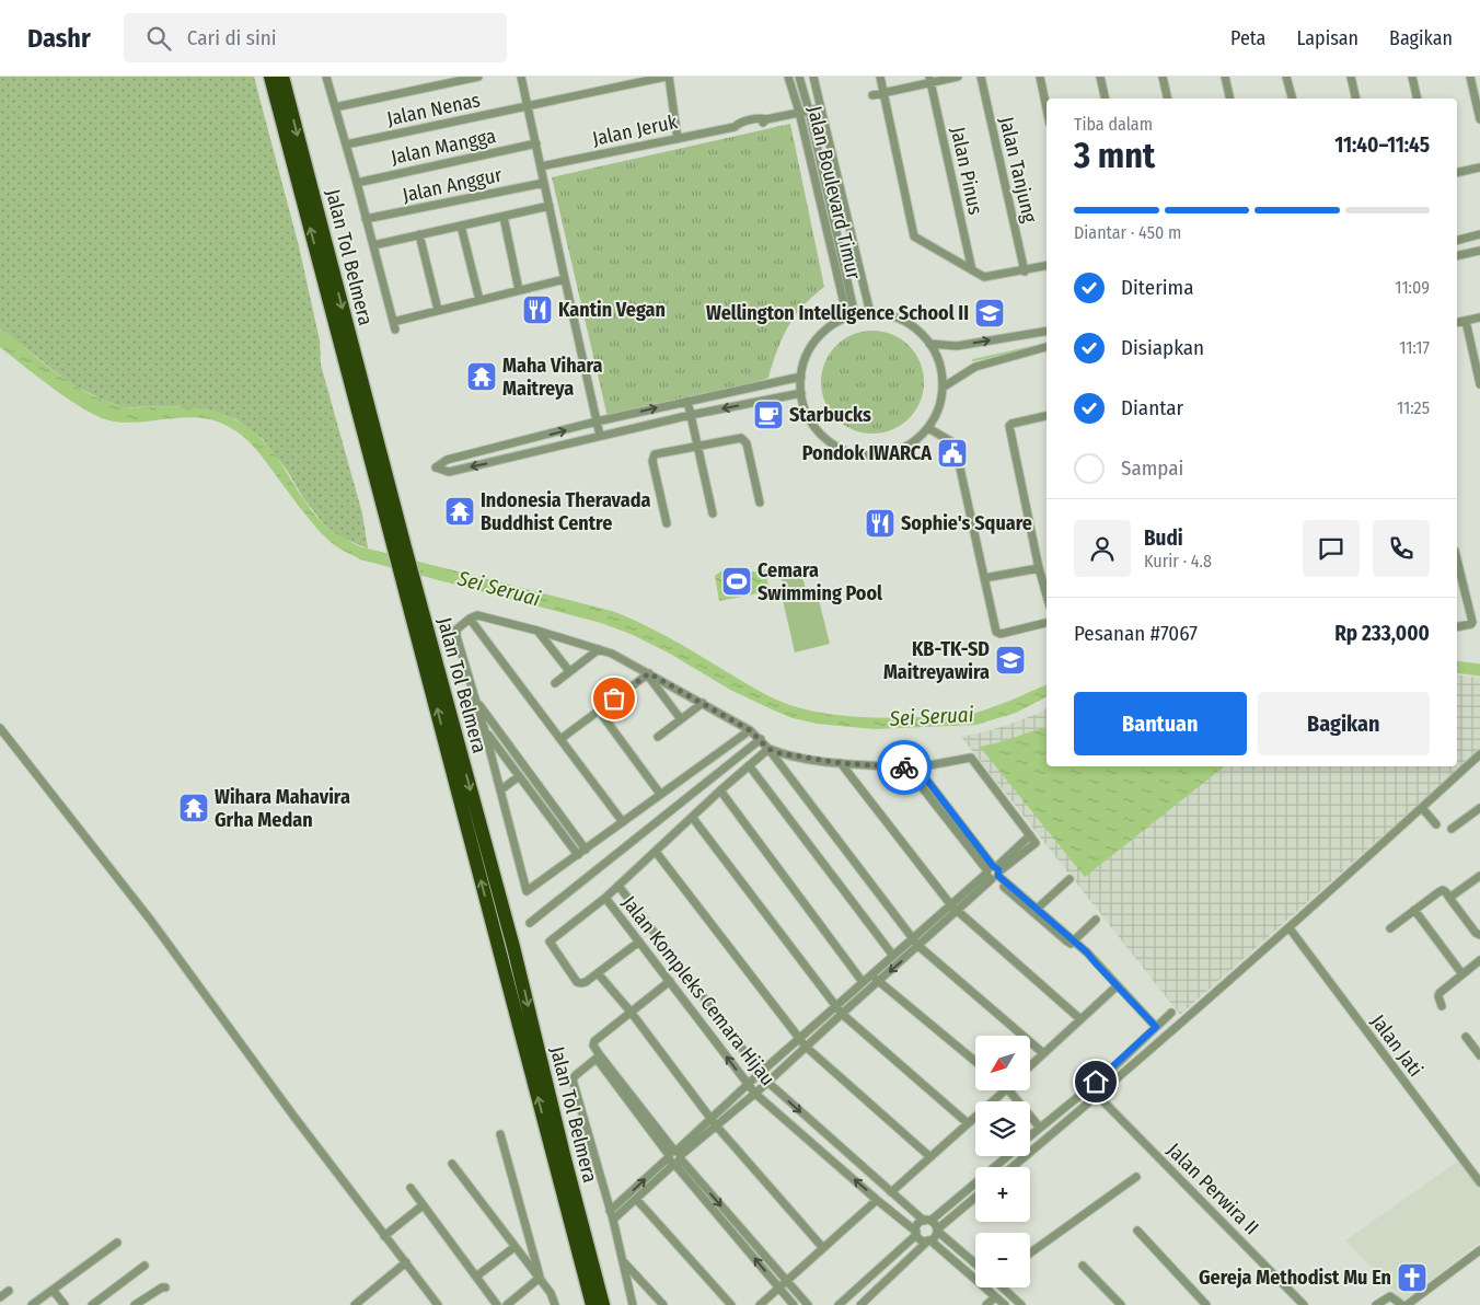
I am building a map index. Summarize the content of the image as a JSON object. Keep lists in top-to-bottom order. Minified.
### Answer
{"streets":{"highway":["Jalan Tol Belmera"],"street":["Jalan Nenas","Jalan Jeruk","Jalan Mangga","Jalan Tanjung","Jalan Pinus","Jalan Anggur","Jalan Boulevard Timur","Jalan Kompleks Cemara Hijau","Jalan Jati","Jalan Perwira II"]},"crossings":[["Jalan Jeruk","Jalan Boulevard Timur"]],"water":["Sei Seruai"],"places":{"restaurant":["Kantin Vegan","Sophie's Square"],"school or university":["Wellington Intelligence School II","KB-TK-SD Maitreyawira"],"temple":["Maha Vihara Maitreya","Indonesia Theravada Buddhist Centre","Wihara Mahavira Grha Medan"],"cafe":["Starbucks"],"public building":["Pondok IWARCA"],"sports":["Cemara Swimming Pool"],"church":["Gereja Methodist Mu En"]},"north":"bottom left","page":{"header":"Dashr","search":"Cari di sini","nav":["Peta","Lapisan","Bagikan"],"heading":["3 mnt","Tiba dalam","11:40–11:45"],"panel":["Budi","Kurir · 4.8","Pesanan #7067","Rp 233,000"],"bar":"Diantar · 450 m","list":[["Diterima","11:09"],["Disiapkan","11:17"],["Diantar","11:25"],"Sampai"],"buttons":["Bantuan","Bagikan"],"map_buttons":["+","−"]}}
